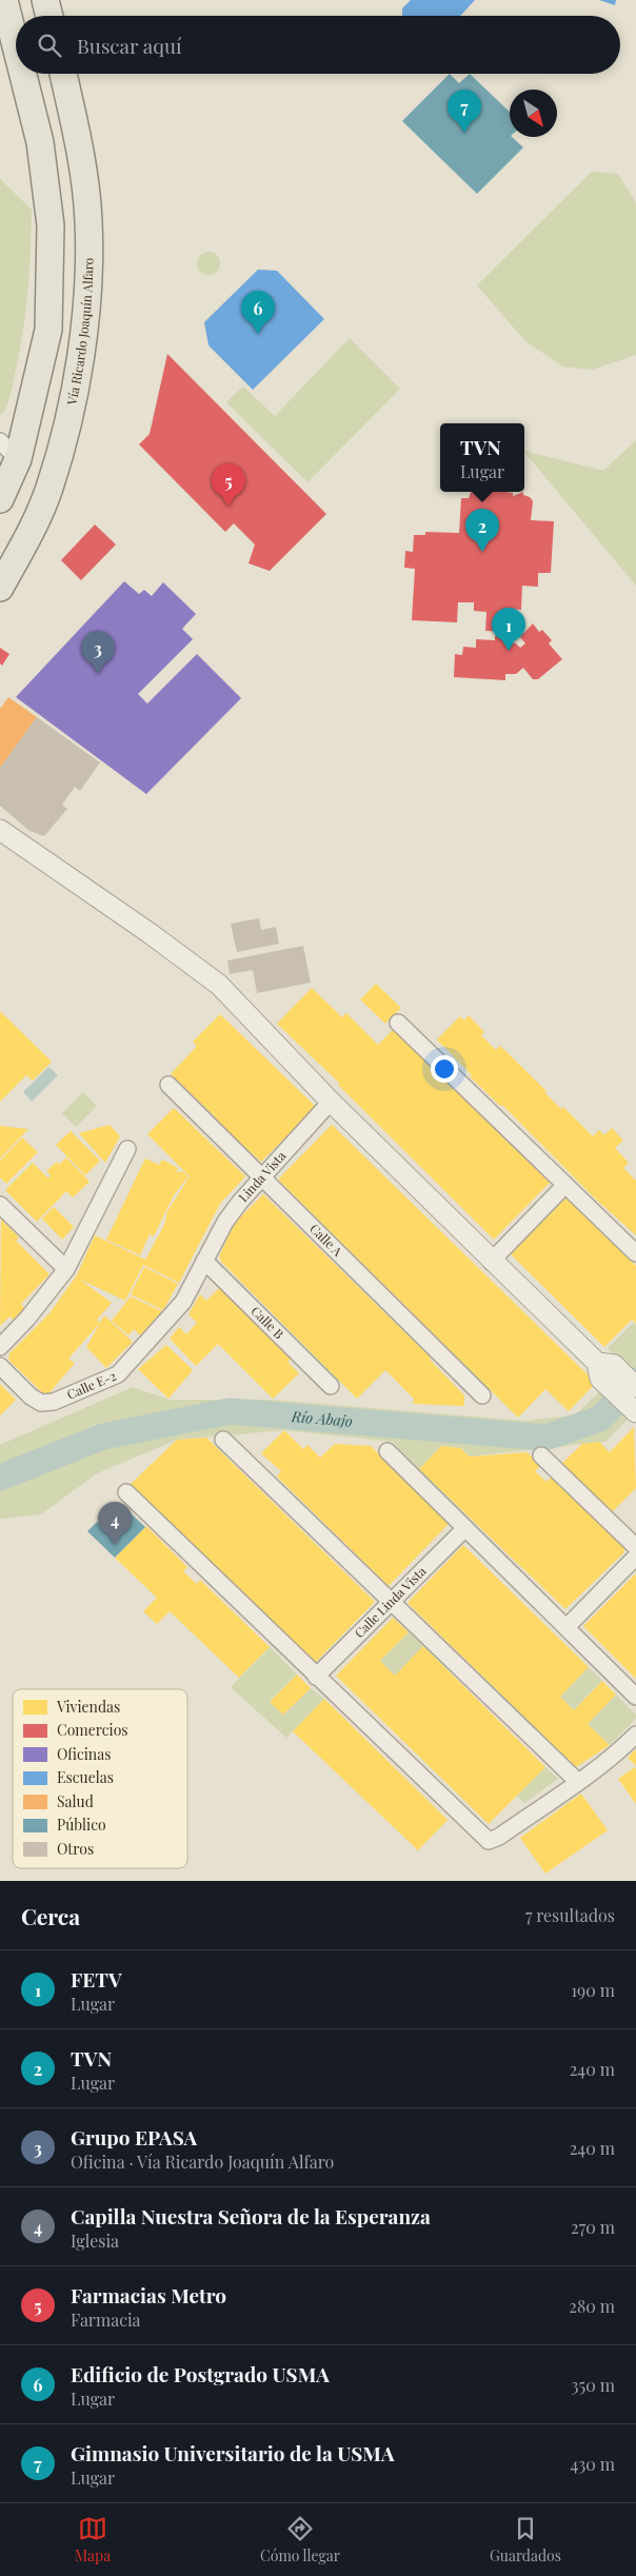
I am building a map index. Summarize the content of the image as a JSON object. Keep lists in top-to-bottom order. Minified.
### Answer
{"streets":{"main road":["Vía Ricardo Joaquín Alfaro"],"street":["Linda Vista","Calle A","Calle B","Calle E-2","Calle Linda Vista"]},"crossings":[["Linda Vista","Calle A"],["Linda Vista","Calle B"],["Linda Vista","Calle E-2"],["Calle B","Calle E-2"]],"water":["Río Abajo"],"legend":["Viviendas","Comercios","Oficinas","Escuelas","Salud","Público","Otros"],"north":"bottom right","page":{"search":"Buscar aquí","pins":["7","6","5","2","1","3","4"],"popup":["TVN","Lugar"],"heading":["Cerca","7 resultados"],"list":[{"mark":"1","name":"FETV","note":"Lugar","value":"190 m"},{"mark":"2","name":"TVN","note":"Lugar","value":"240 m"},{"mark":"3","name":"Grupo EPASA","note":"Oficina · Vía Ricardo Joaquín Alfaro","value":"240 m"},{"mark":"4","name":"Capilla Nuestra Señora de la Esperanza","note":"Iglesia","value":"270 m"},{"mark":"5","name":"Farmacias Metro","note":"Farmacia","value":"280 m"},{"mark":"6","name":"Edificio de Postgrado USMA","note":"Lugar","value":"350 m"},{"mark":"7","name":"Gimnasio Universitario de la USMA","note":"Lugar","value":"430 m"}],"nav":["Mapa","Cómo llegar","Guardados"]}}
